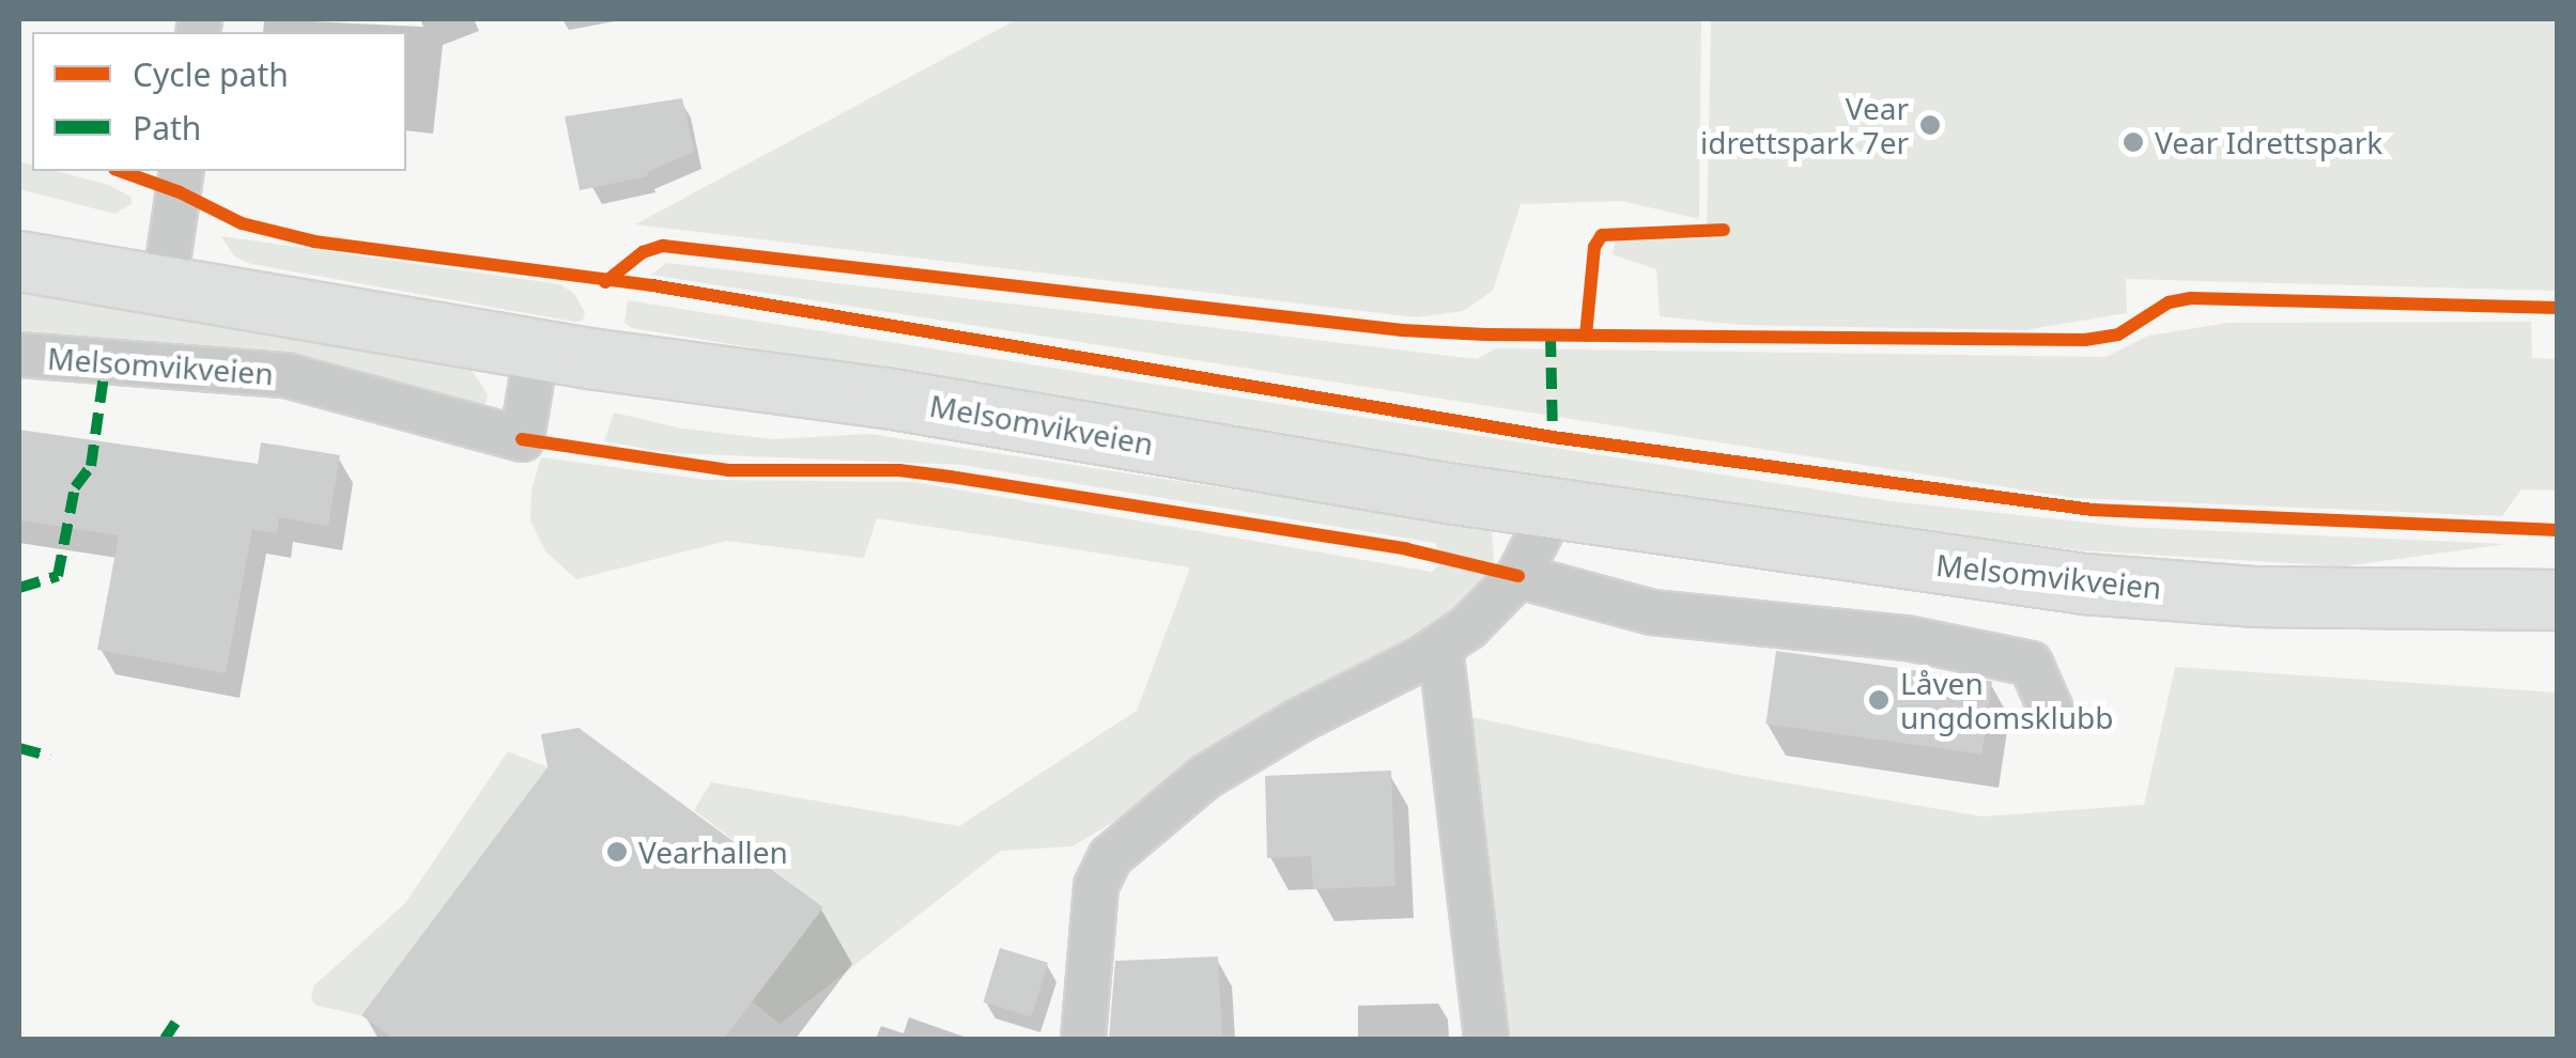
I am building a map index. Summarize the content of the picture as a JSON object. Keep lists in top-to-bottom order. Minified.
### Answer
{"streets":{"main road":["Melsomvikveien"]},"places":["Vear idrettspark 7er","Vear Idrettspark","Låven ungdomsklubb","Vearhallen"],"legend":["Cycle path","Path"]}
